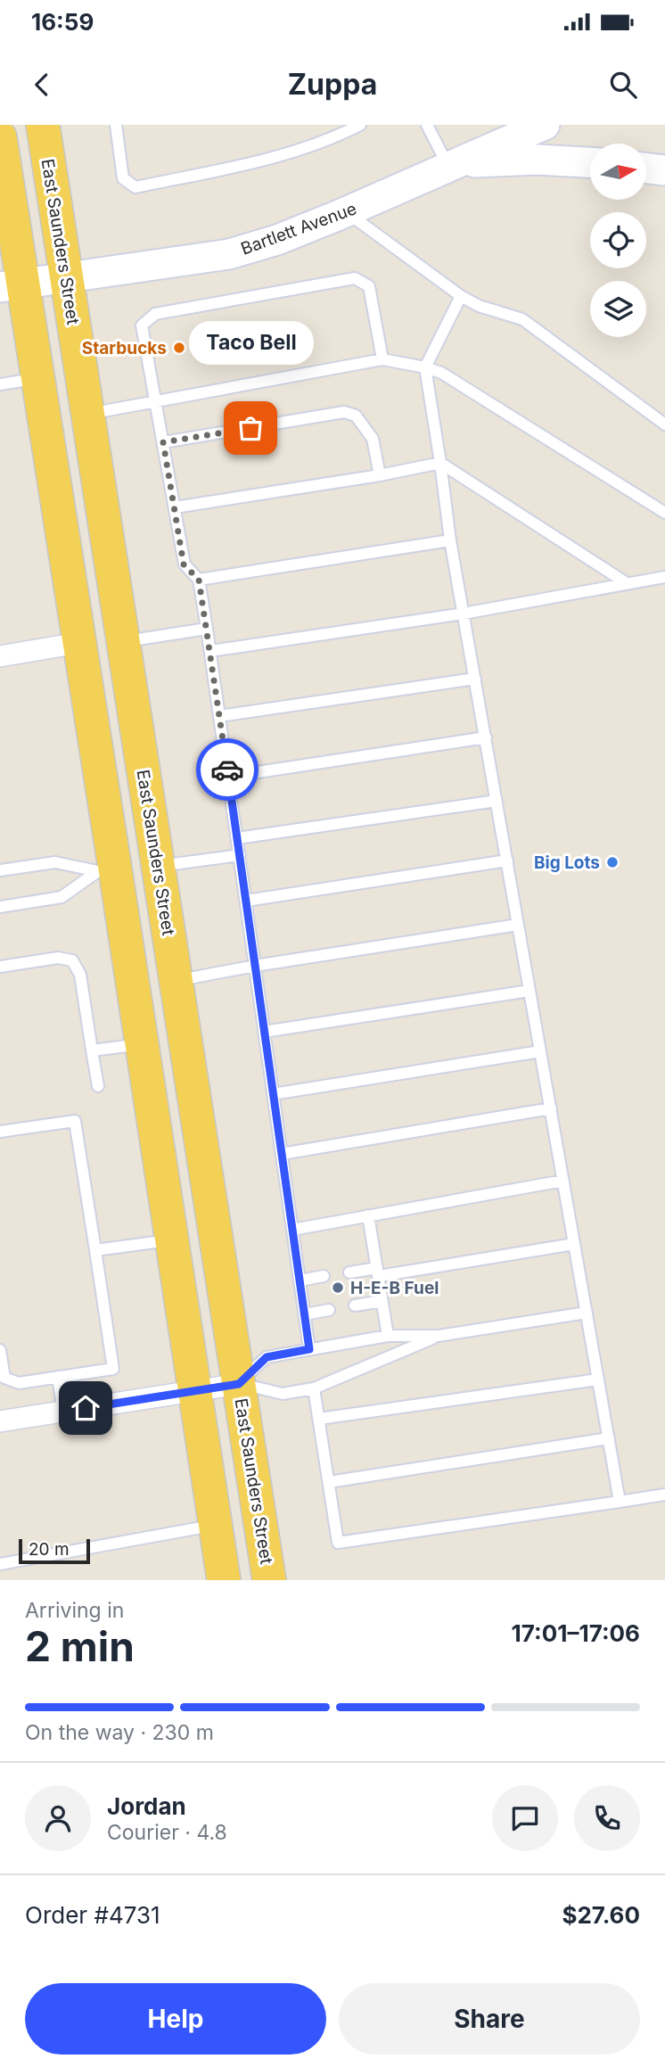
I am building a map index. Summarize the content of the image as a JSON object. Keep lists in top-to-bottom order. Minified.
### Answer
{"streets":{"main road":["Bartlett Avenue","East Saunders Street"]},"crossings":[["Bartlett Avenue","East Saunders Street"]],"places":["Starbucks","Taco Bell","Big Lots","H-E-B Fuel"],"scale_bar":"20 m","north":"right","page":{"status":"16:59","header":"Zuppa","bubble":"Taco Bell","scale":"20 m","heading":["2 min","Arriving in","17:01–17:06"],"panel":["Jordan","Courier · 4.8","Order #4731","$27.60"],"bar":"On the way · 230 m","buttons":["Help","Share"]}}
